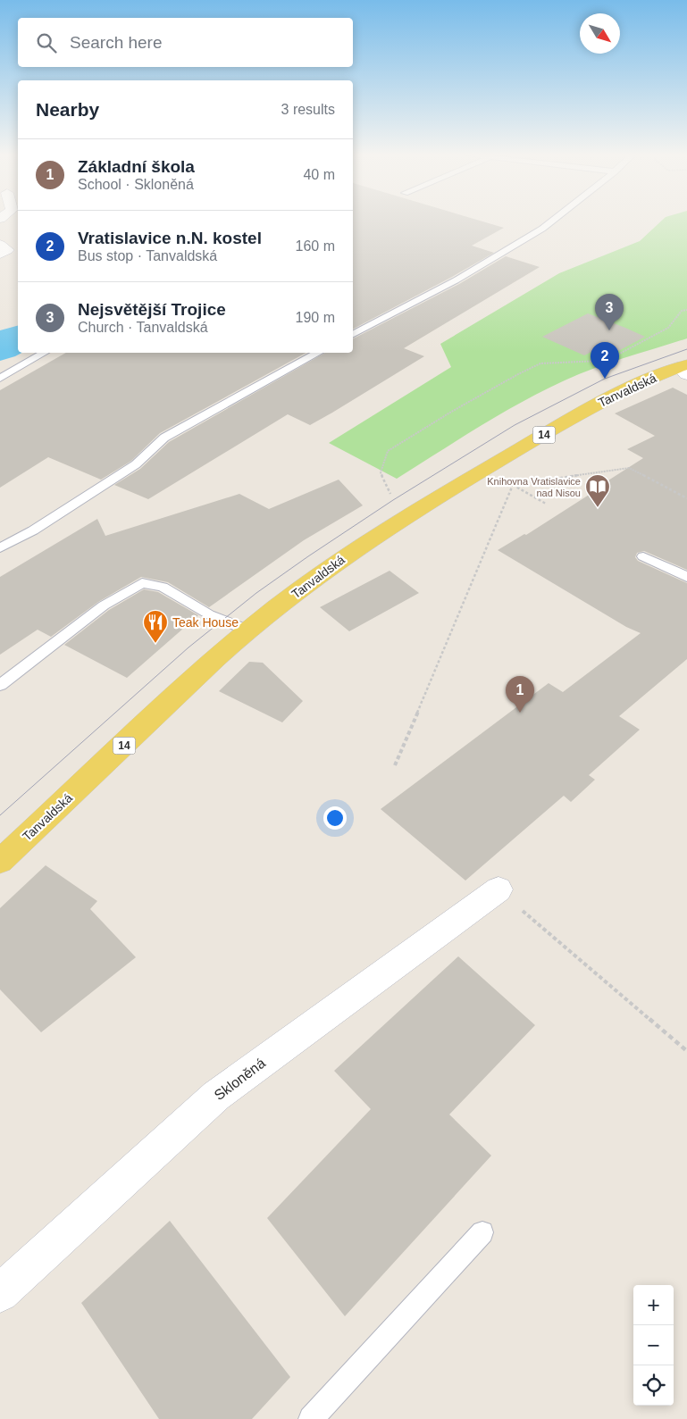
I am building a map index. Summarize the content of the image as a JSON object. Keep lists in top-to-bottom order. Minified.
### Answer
{"streets":{"main road":["Tanvaldská","14"],"street":["Skloněná"]},"places":{"library":["Knihovna Vratislavice nad Nisou"],"restaurant":["Teak House"]},"north":"bottom right","page":{"search":"Search here","heading":["Nearby","3 results"],"list":[{"mark":"1","name":"Základní škola","note":"School · Skloněná","value":"40 m"},{"mark":"2","name":"Vratislavice n.N. kostel","note":"Bus stop · Tanvaldská","value":"160 m"},{"mark":"3","name":"Nejsvětější Trojice","note":"Church · Tanvaldská","value":"190 m"}],"pins":["3","2","1"],"map_buttons":["+","−"]}}
